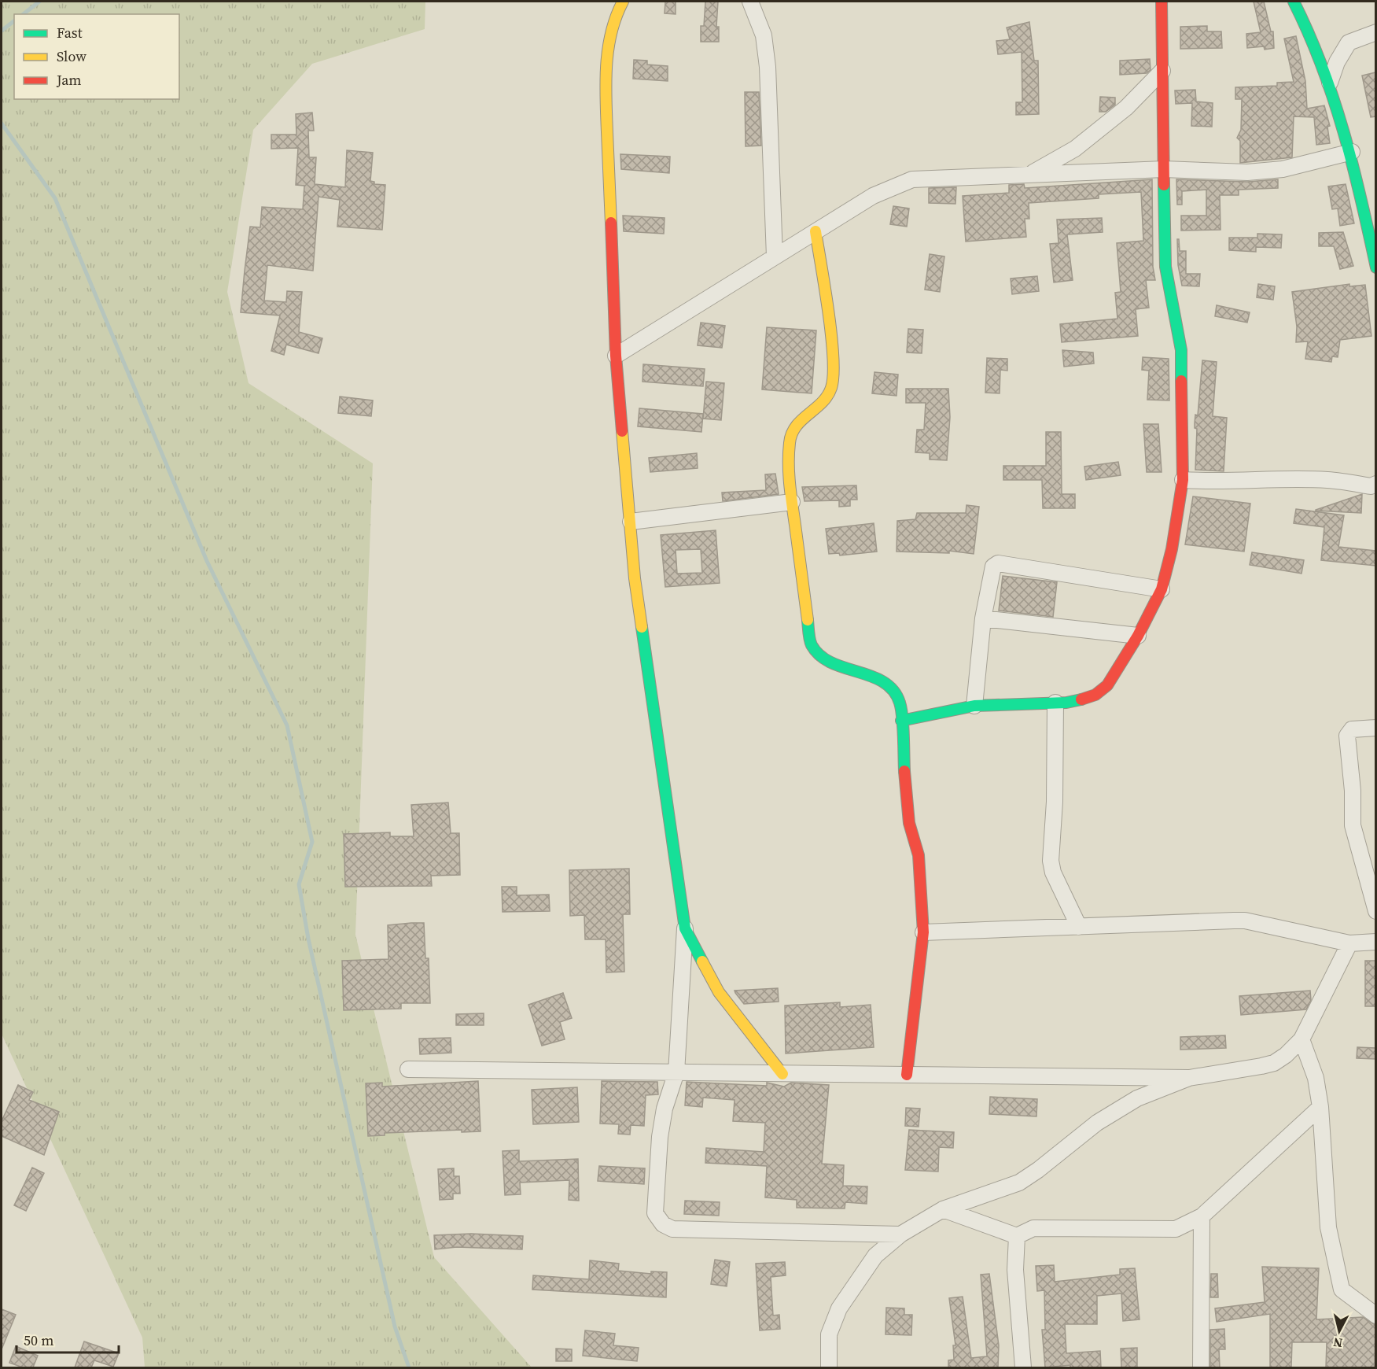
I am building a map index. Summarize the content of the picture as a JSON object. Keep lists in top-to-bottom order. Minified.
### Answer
{"legend":["Fast","Slow","Jam"],"scale_bar":"50 m","north":"bottom"}
